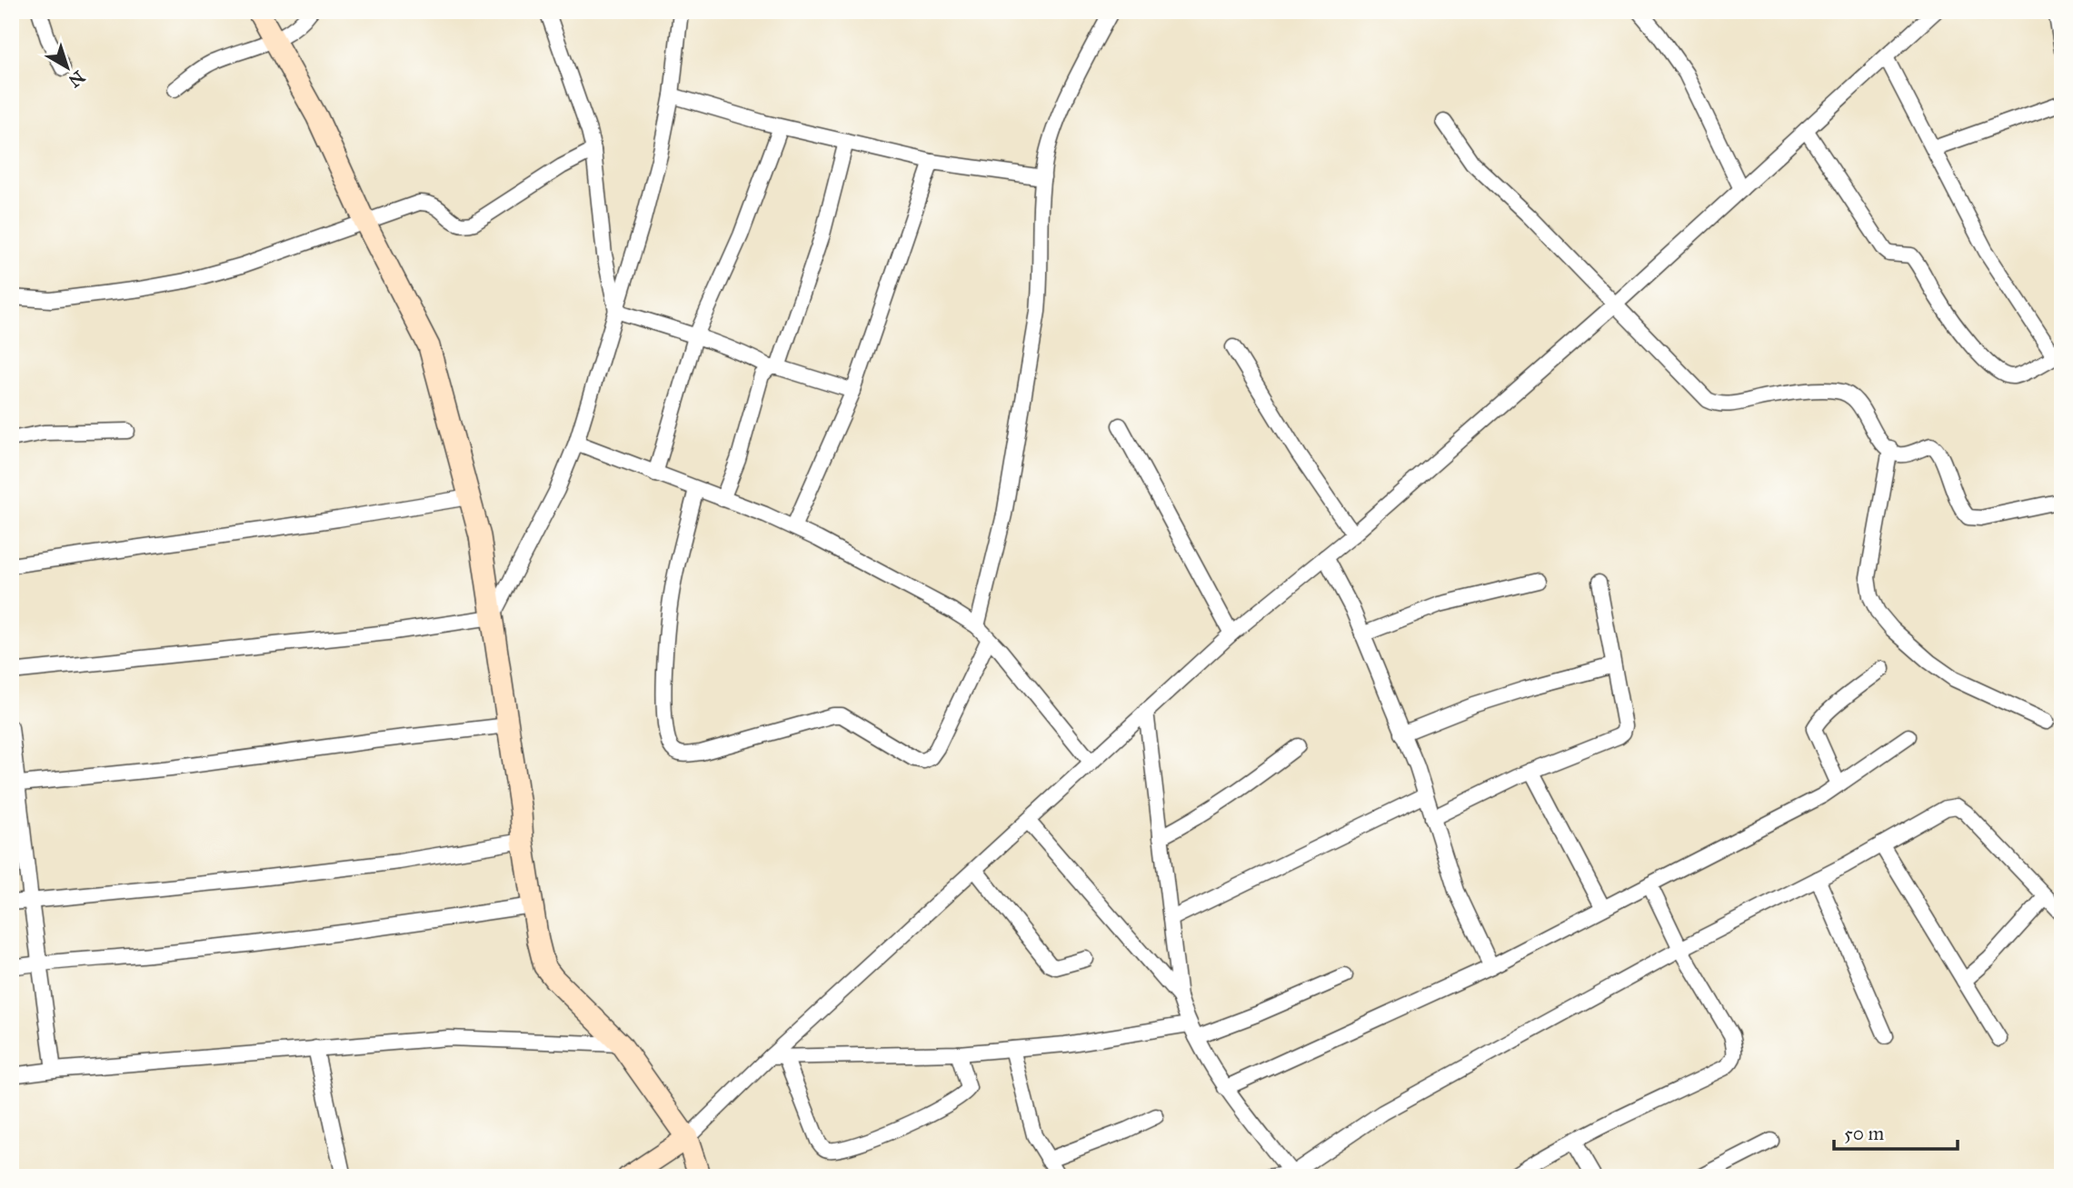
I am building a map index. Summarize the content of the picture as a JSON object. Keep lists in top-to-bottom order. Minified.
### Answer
{"scale_bar":"50 m","north":"bottom right"}
